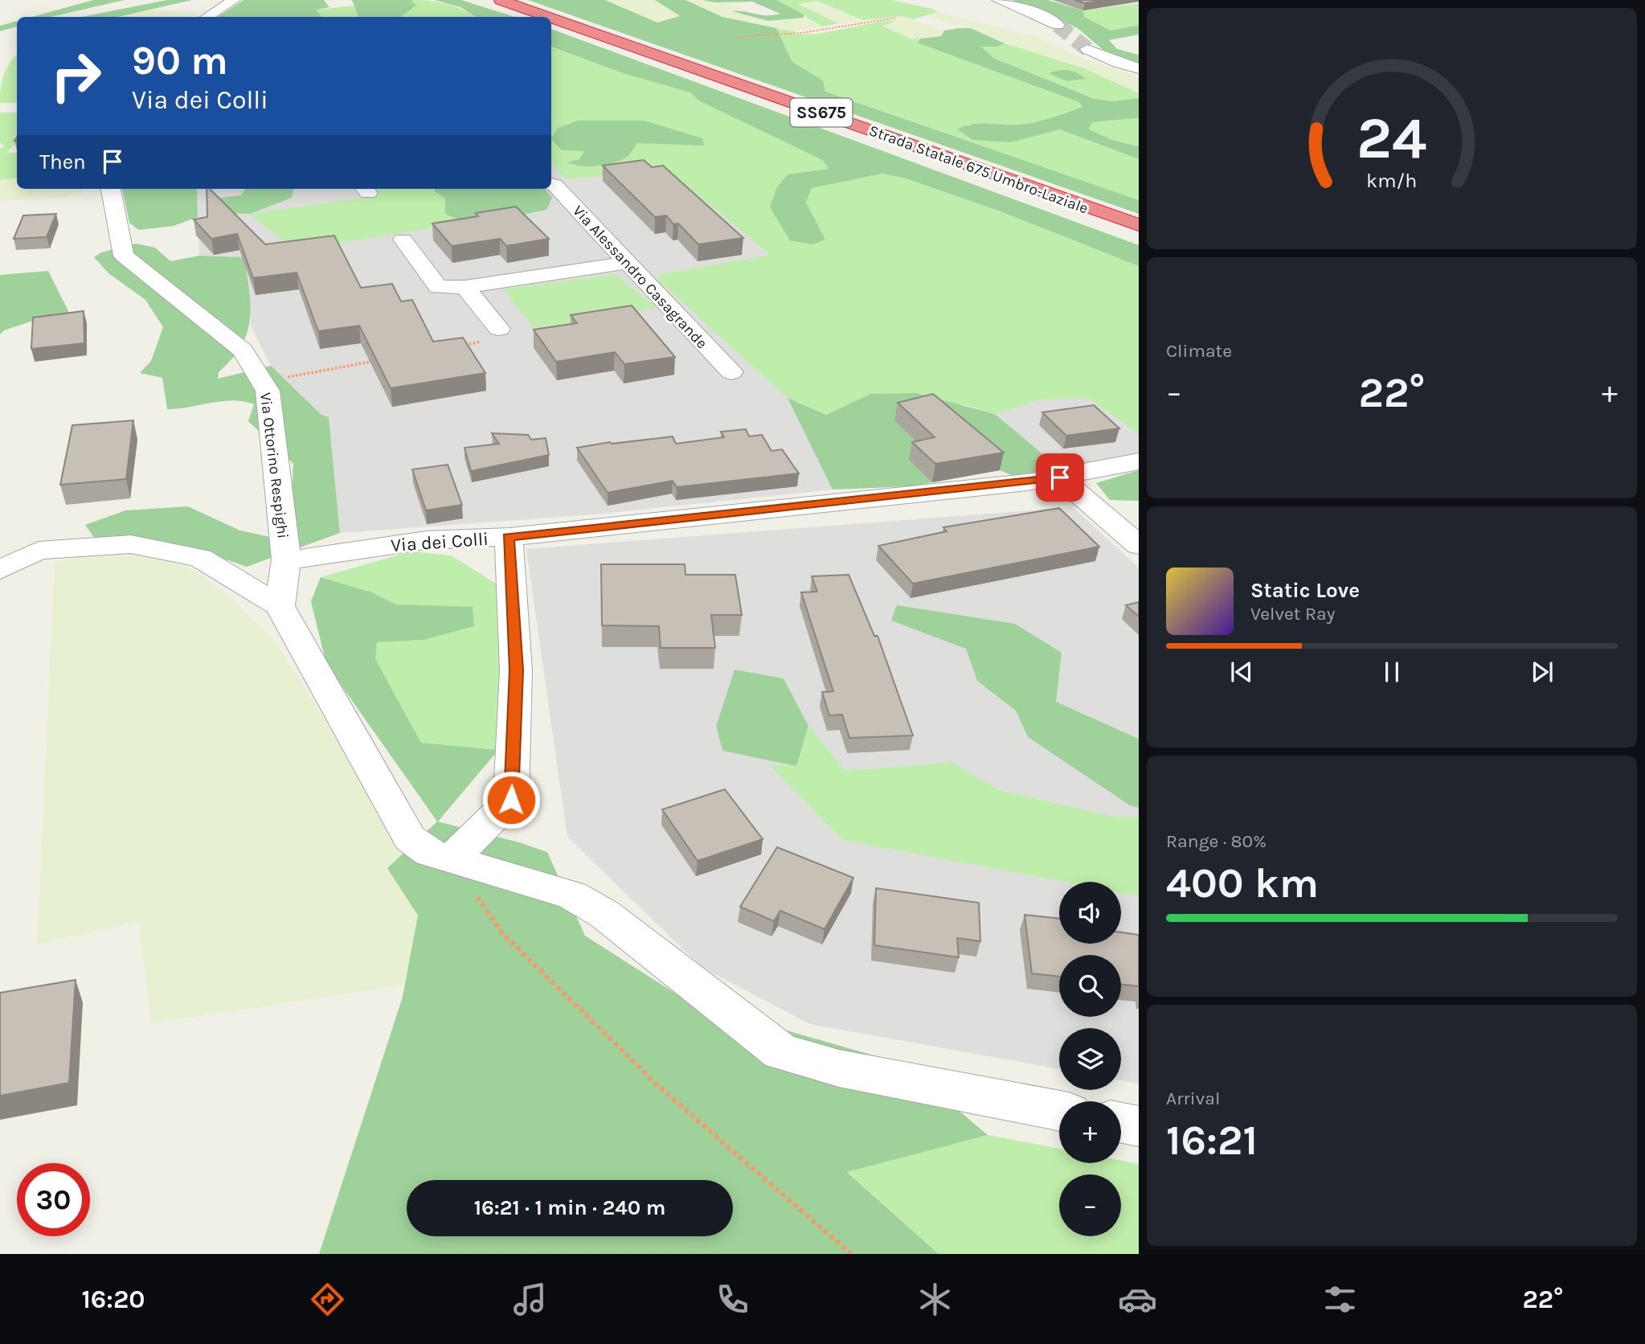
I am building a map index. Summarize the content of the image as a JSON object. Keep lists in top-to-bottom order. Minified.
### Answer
{"streets":{"highway":["SS675","Strada Statale 675 Umbro-Laziale"],"street":["Via Alessandro Casagrande","Via Ottorino Respighi","Via dei Colli"]},"crossings":[["Via Ottorino Respighi","Via dei Colli"]],"page":{"turn":["90 m","Via dei Colli"],"then":"Then","tile":["Climate",["Range · 80%","400 km"],["Arrival","16:21"]],"heat":["−","22°","+"],"song":["Static Love","Velvet Ray"],"map_buttons":["+","−"],"limit":"30","trip":"16:21 · 1 min · 240 m","tabs":["16:20","22°"],"gauge":["24","km/h"]}}
